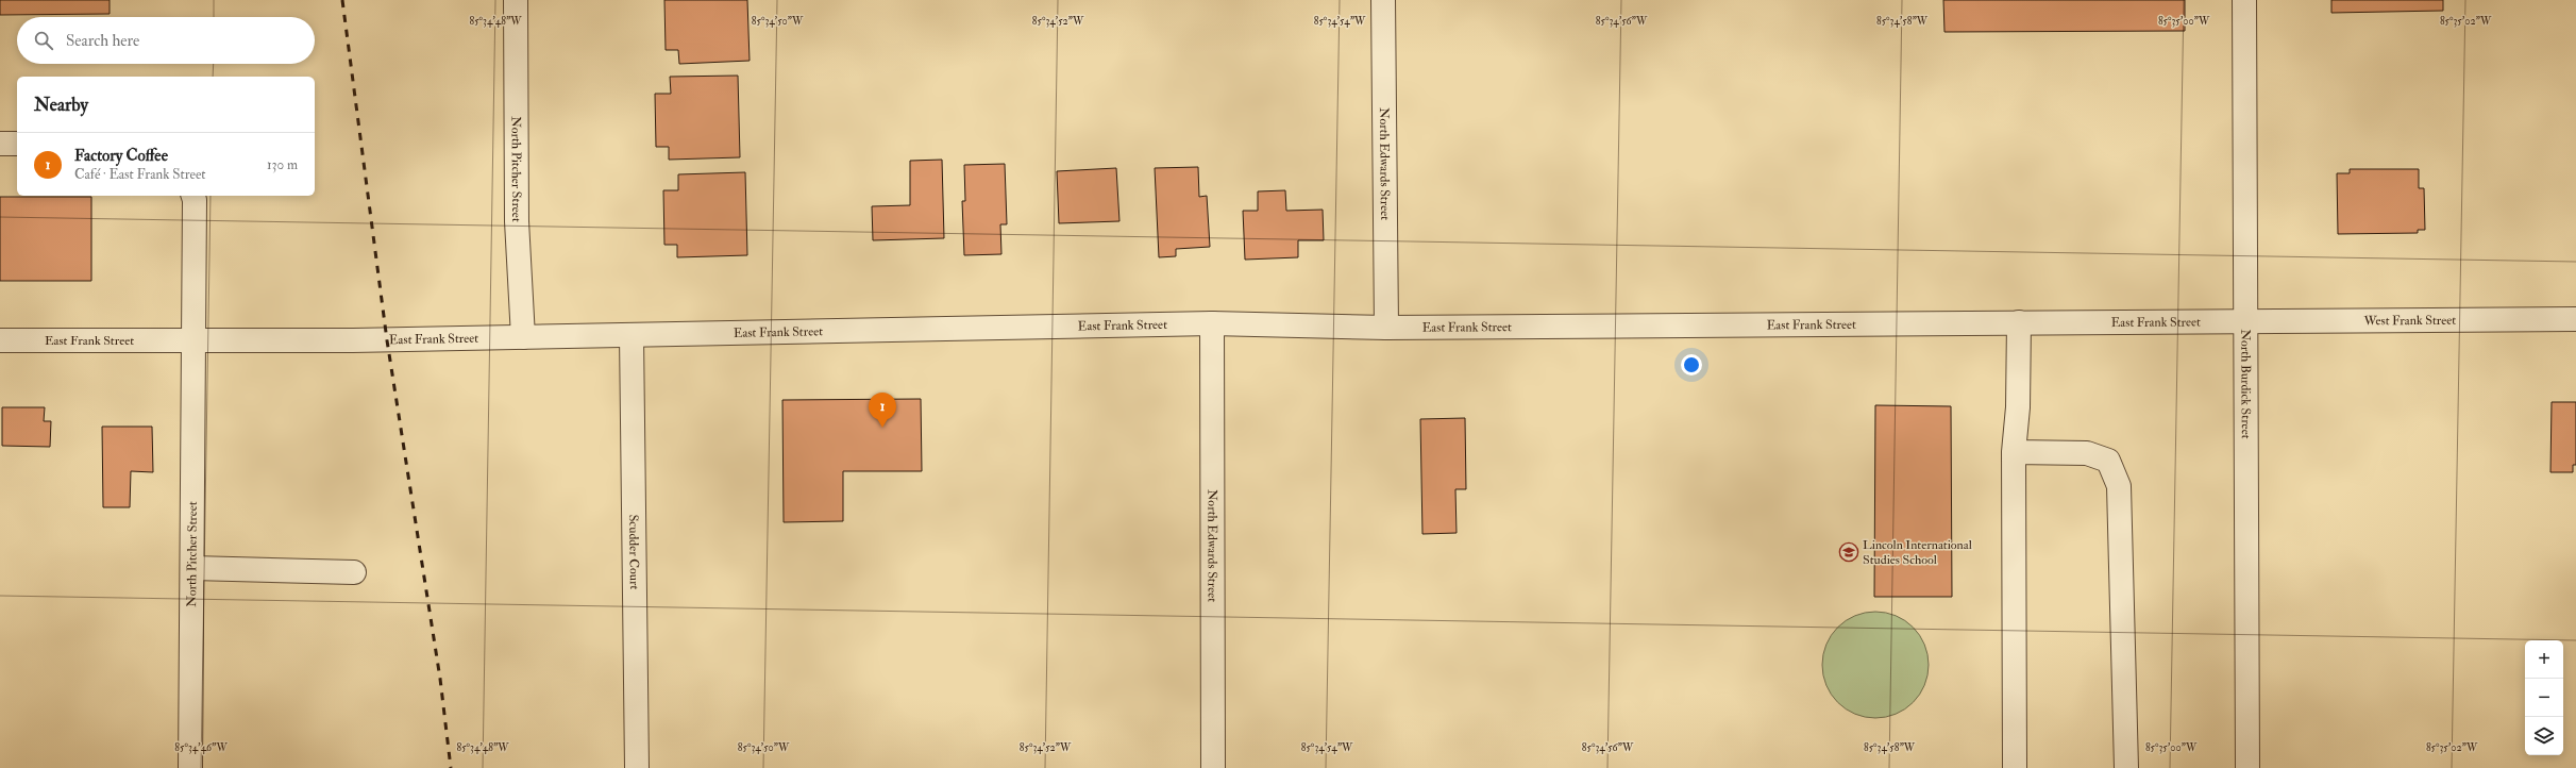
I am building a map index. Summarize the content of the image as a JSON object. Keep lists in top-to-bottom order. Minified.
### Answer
{"streets":{"street":["North Edwards Street","North Pitcher Street","West Frank Street","East Frank Street","North Burdick Street","Scudder Court"]},"crossings":[["North Edwards Street","East Frank Street"],["North Pitcher Street","East Frank Street"],["West Frank Street","East Frank Street"],["West Frank Street","North Burdick Street"],["East Frank Street","North Burdick Street"],["East Frank Street","Scudder Court"]],"places":{"school or university":["Lincoln International Studies School"]},"page":{"search":"Search here","heading":"Nearby","list":[{"mark":"1","name":"Factory Coffee","note":"Café · East Frank Street","value":"130 m"}],"pins":"1","map_buttons":["+","−"]},"coordinates":["85°34'48\"W","85°34'50\"W","85°34'52\"W","85°34'54\"W","85°34'56\"W","85°34'58\"W","85°35'00\"W","85°35'02\"W","85°34'46\"W"]}
